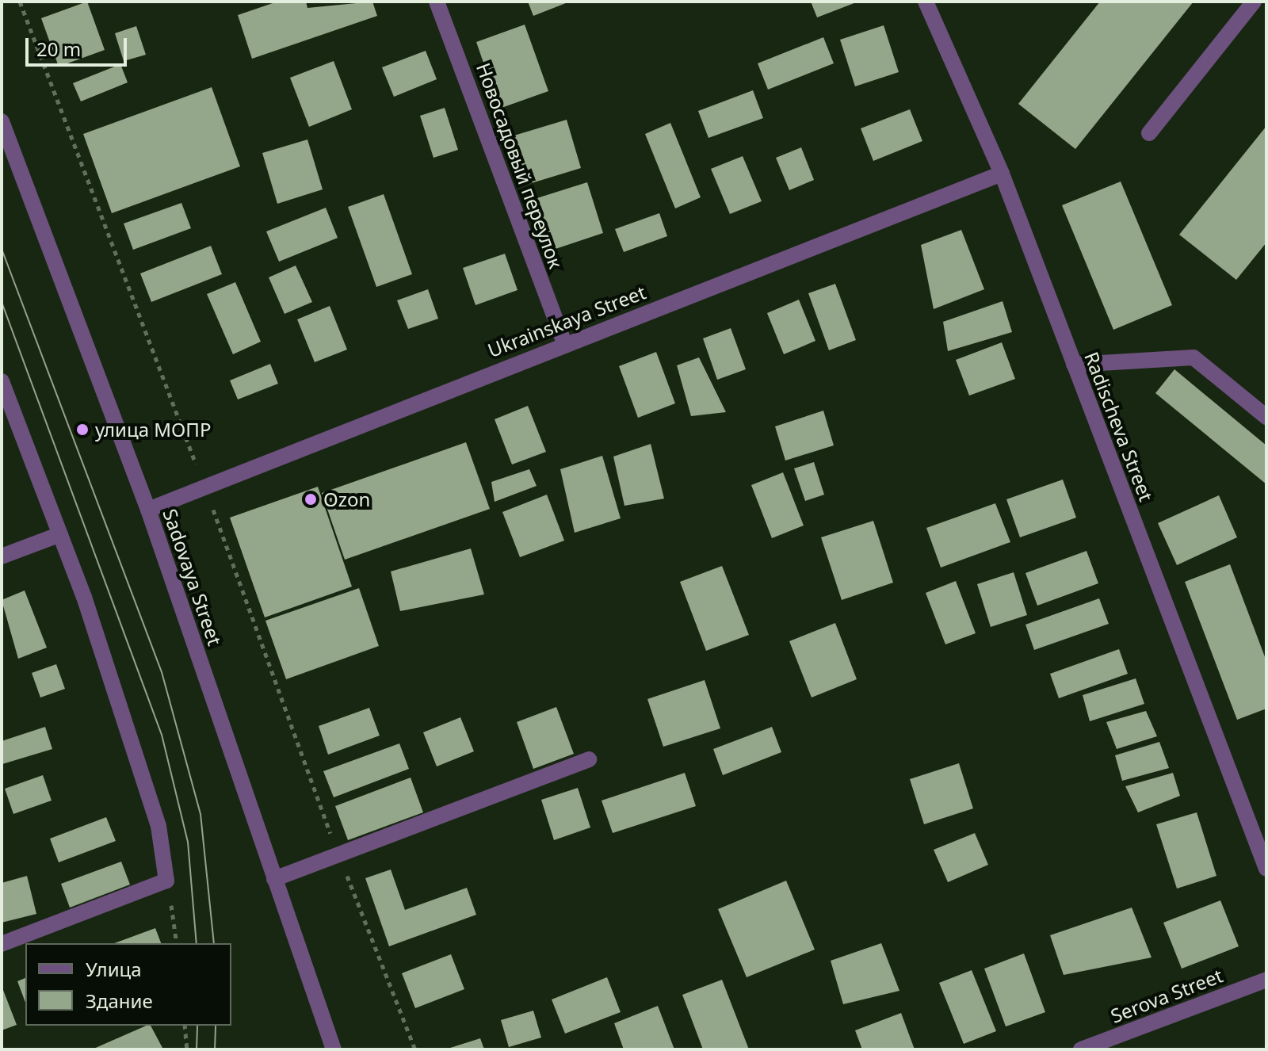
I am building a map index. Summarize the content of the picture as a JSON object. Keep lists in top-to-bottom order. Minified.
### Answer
{"streets":{"street":["Новосадовый переулок","Ukrainskaya Street","Radischeva Street","Sadovaya Street","Serova Street"]},"crossings":[["Новосадовый переулок","Ukrainskaya Street"],["Ukrainskaya Street","Radischeva Street"],["Ukrainskaya Street","Sadovaya Street"]],"places":["улица МОПР","Ozon"],"legend":["Улица","Здание"],"scale_bar":"20 m"}
